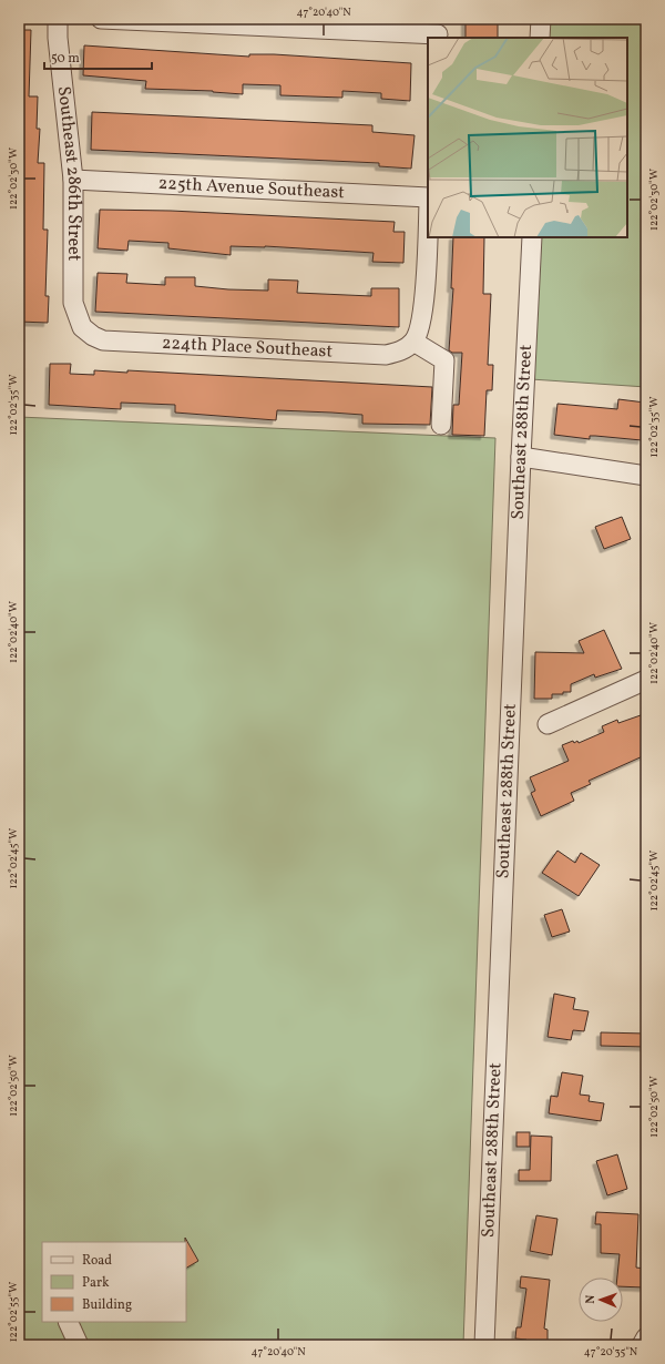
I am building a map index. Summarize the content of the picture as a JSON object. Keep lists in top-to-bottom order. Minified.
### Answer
{"streets":{"street":["Southeast 286th Street","225th Avenue Southeast","224th Place Southeast","Southeast 288th Street"]},"crossings":[["Southeast 286th Street","225th Avenue Southeast"],["Southeast 286th Street","224th Place Southeast"]],"legend":["Road","Park","Building"],"scale_bar":"50 m","north":"left","coordinates":["47°20'40\"N","122°02'30\"W","122°02'35\"W","122°02'40\"W","122°02'45\"W","122°02'50\"W","122°02'55\"W","47°20'35\"N"]}
